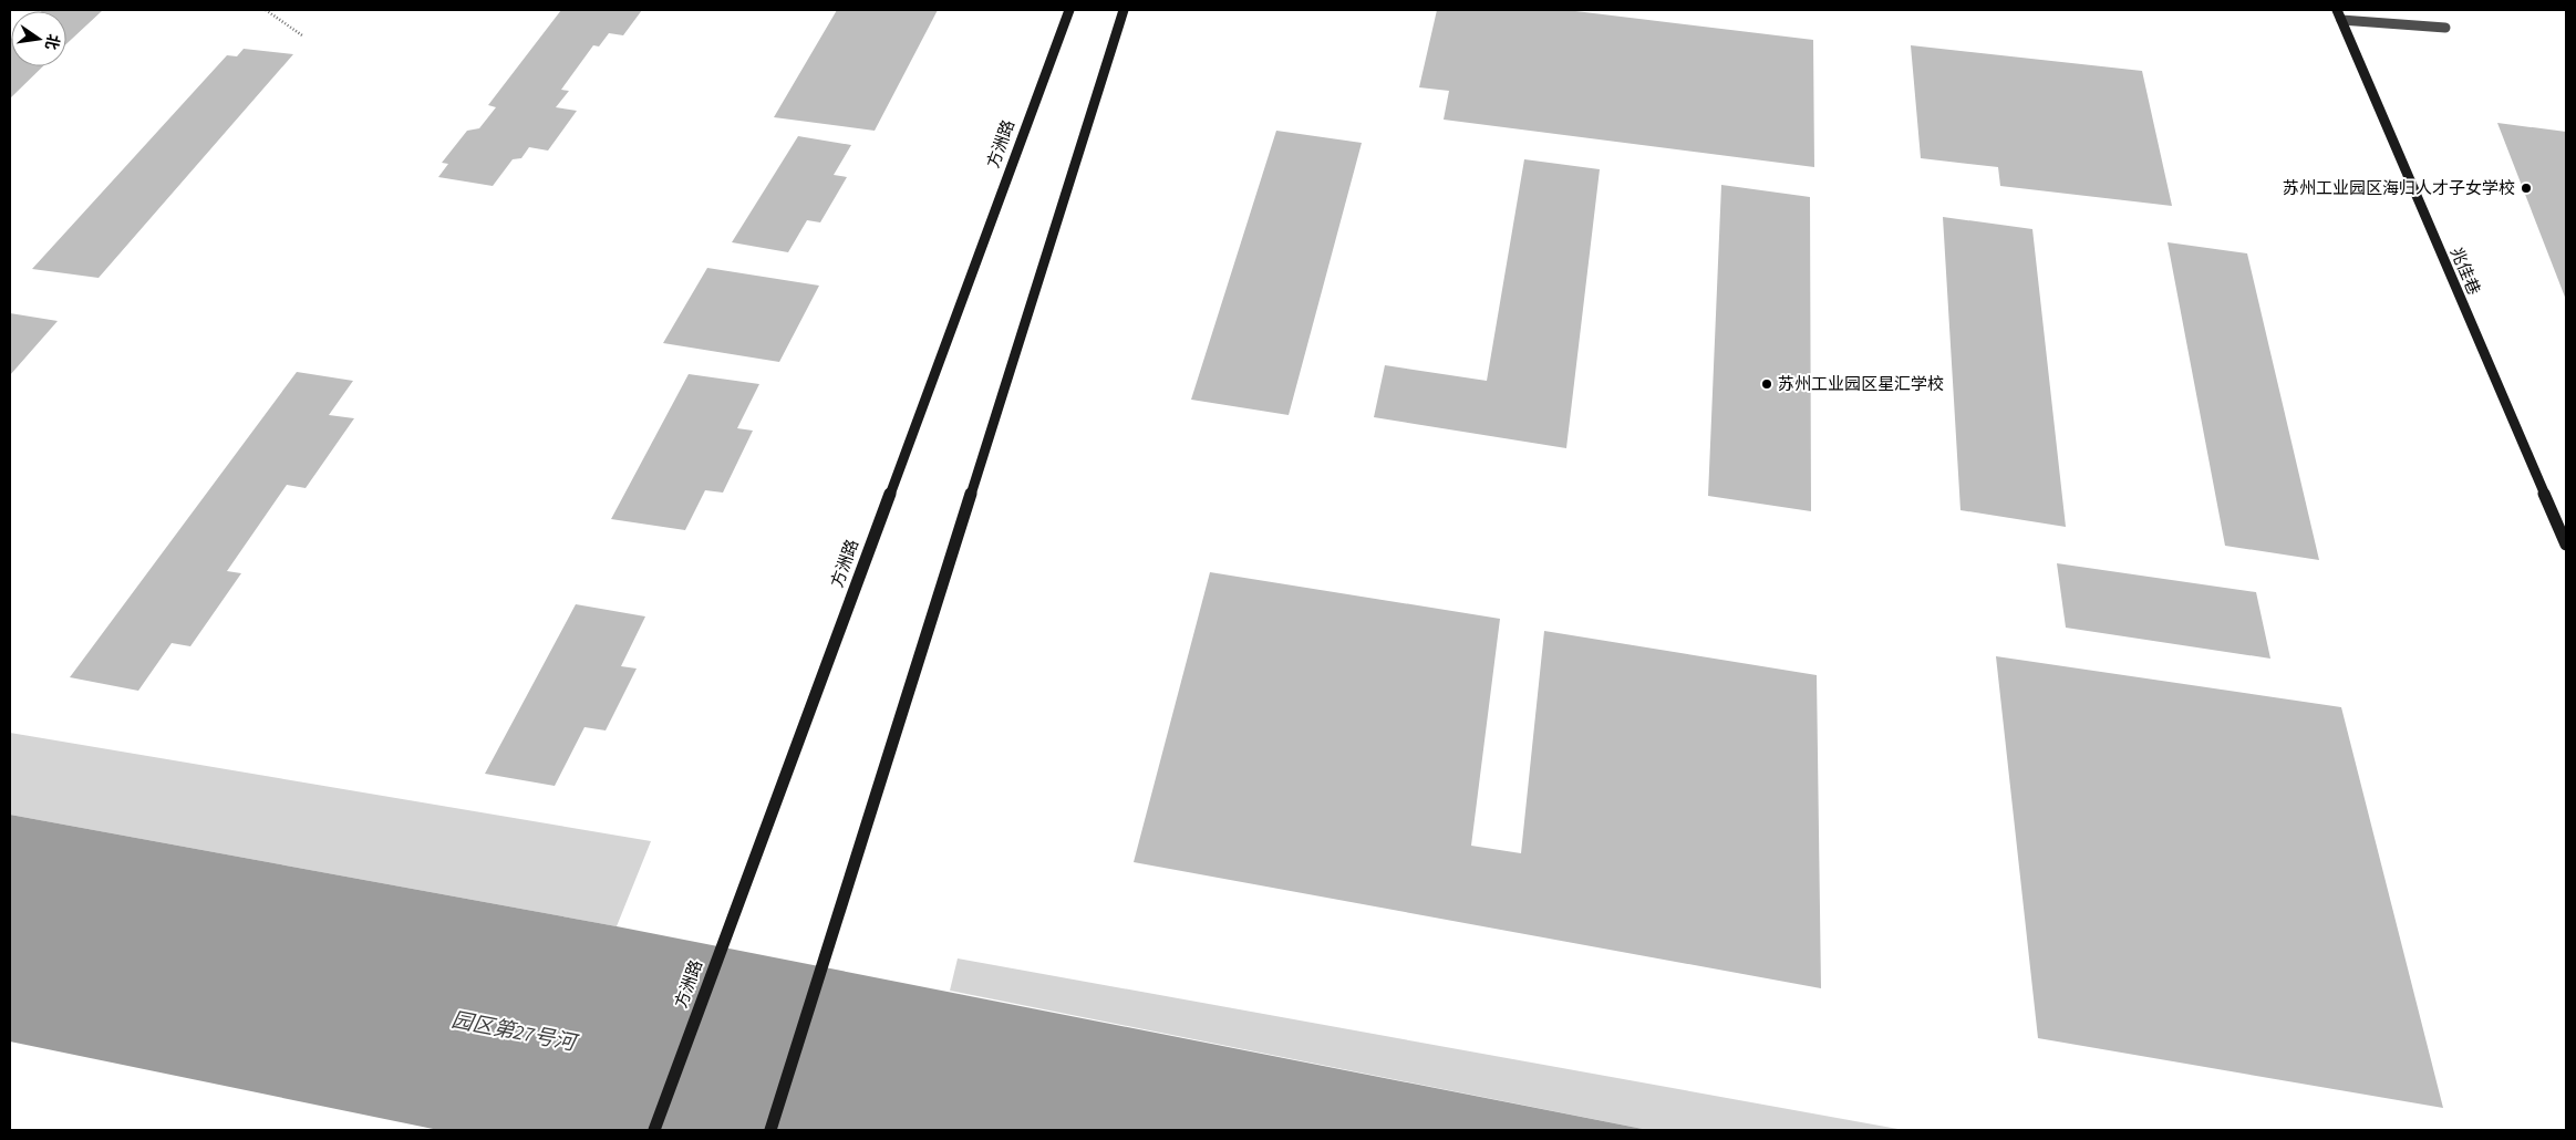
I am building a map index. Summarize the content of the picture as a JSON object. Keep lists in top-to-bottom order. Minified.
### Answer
{"streets":{"main road":["方洲路","兆佳巷"]},"water":["园区第27号河"],"places":["苏州工业园区海归人才子女学校","苏州工业园区星汇学校"],"north":"right"}
